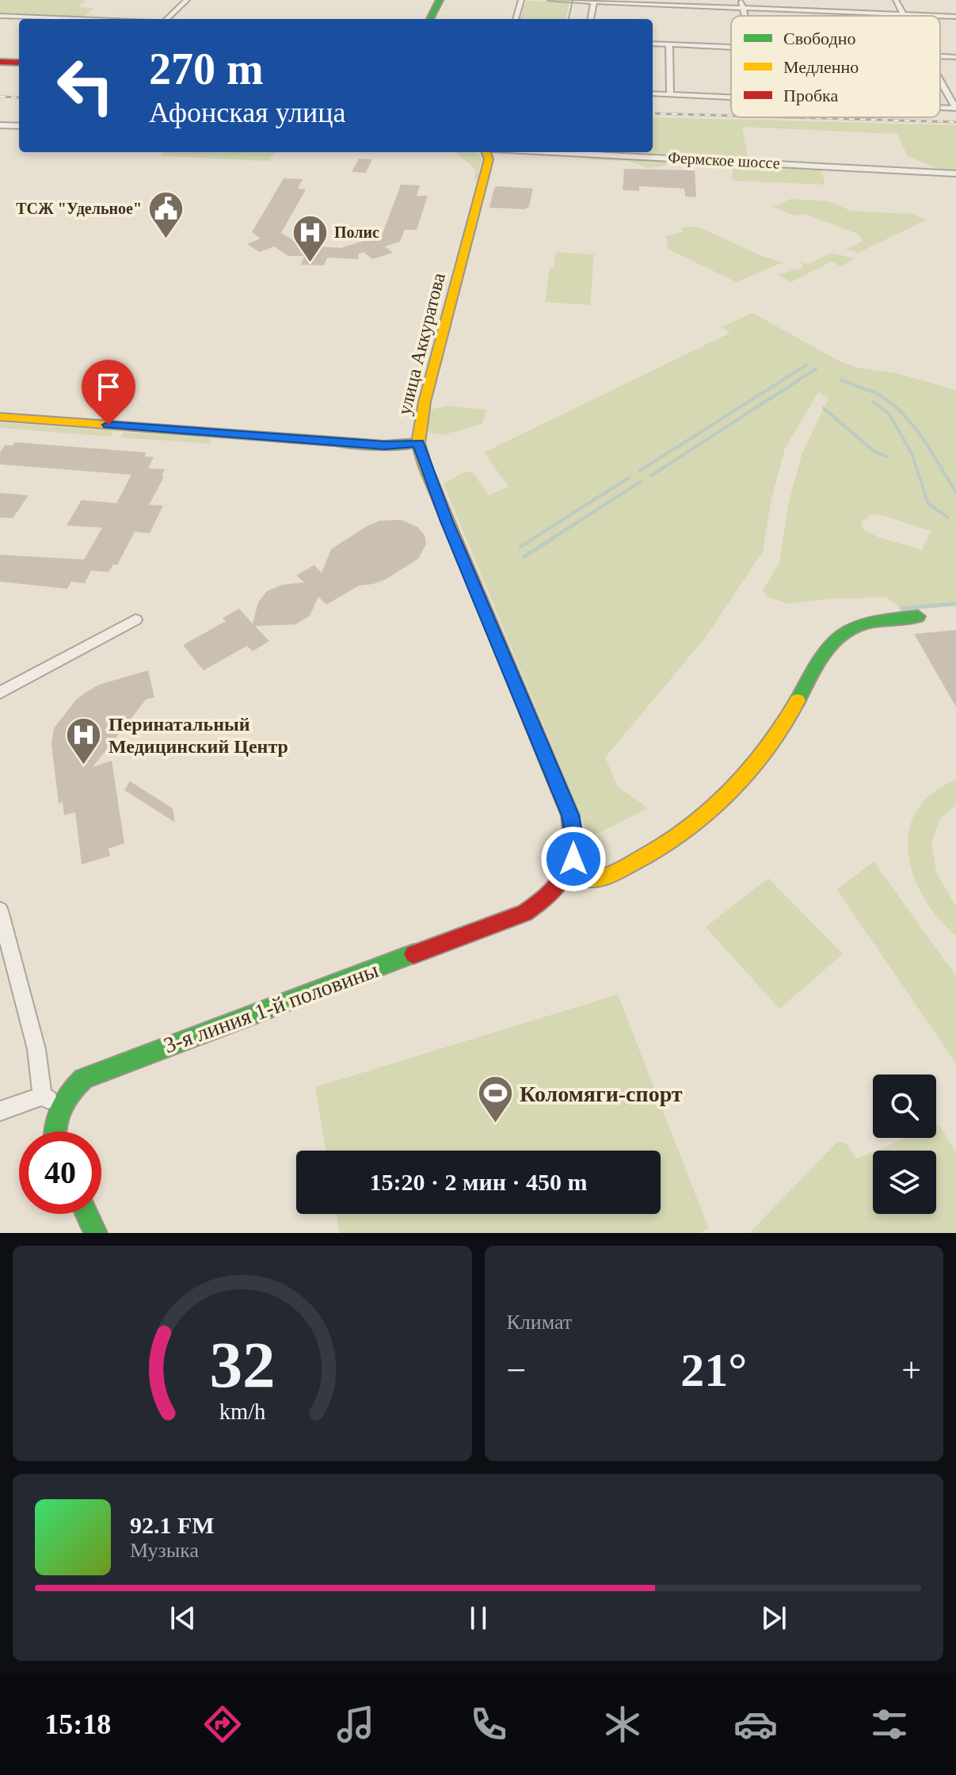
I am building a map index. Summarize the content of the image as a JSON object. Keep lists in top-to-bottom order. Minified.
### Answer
{"streets":{"street":["Фермское шоссе","улица Аккуратова","3-я линия 1-й половины"]},"crossings":[["улица Аккуратова","3-я линия 1-й половины"]],"places":{"public building":["ТСЖ \"Удельное\""],"hospital":["Полис","Перинатальный Медицинский Центр"],"sports":["Коломяги-спорт"]},"legend":["Свободно","Медленно","Пробка"],"page":{"turn":["270 m","Афонская улица"],"limit":"40","trip":"15:20 · 2 мин · 450 m","tile":"Климат","heat":["−","21°","+"],"song":["92.1 FM","Музыка"],"tabs":"15:18","gauge":["32","km/h"]}}
